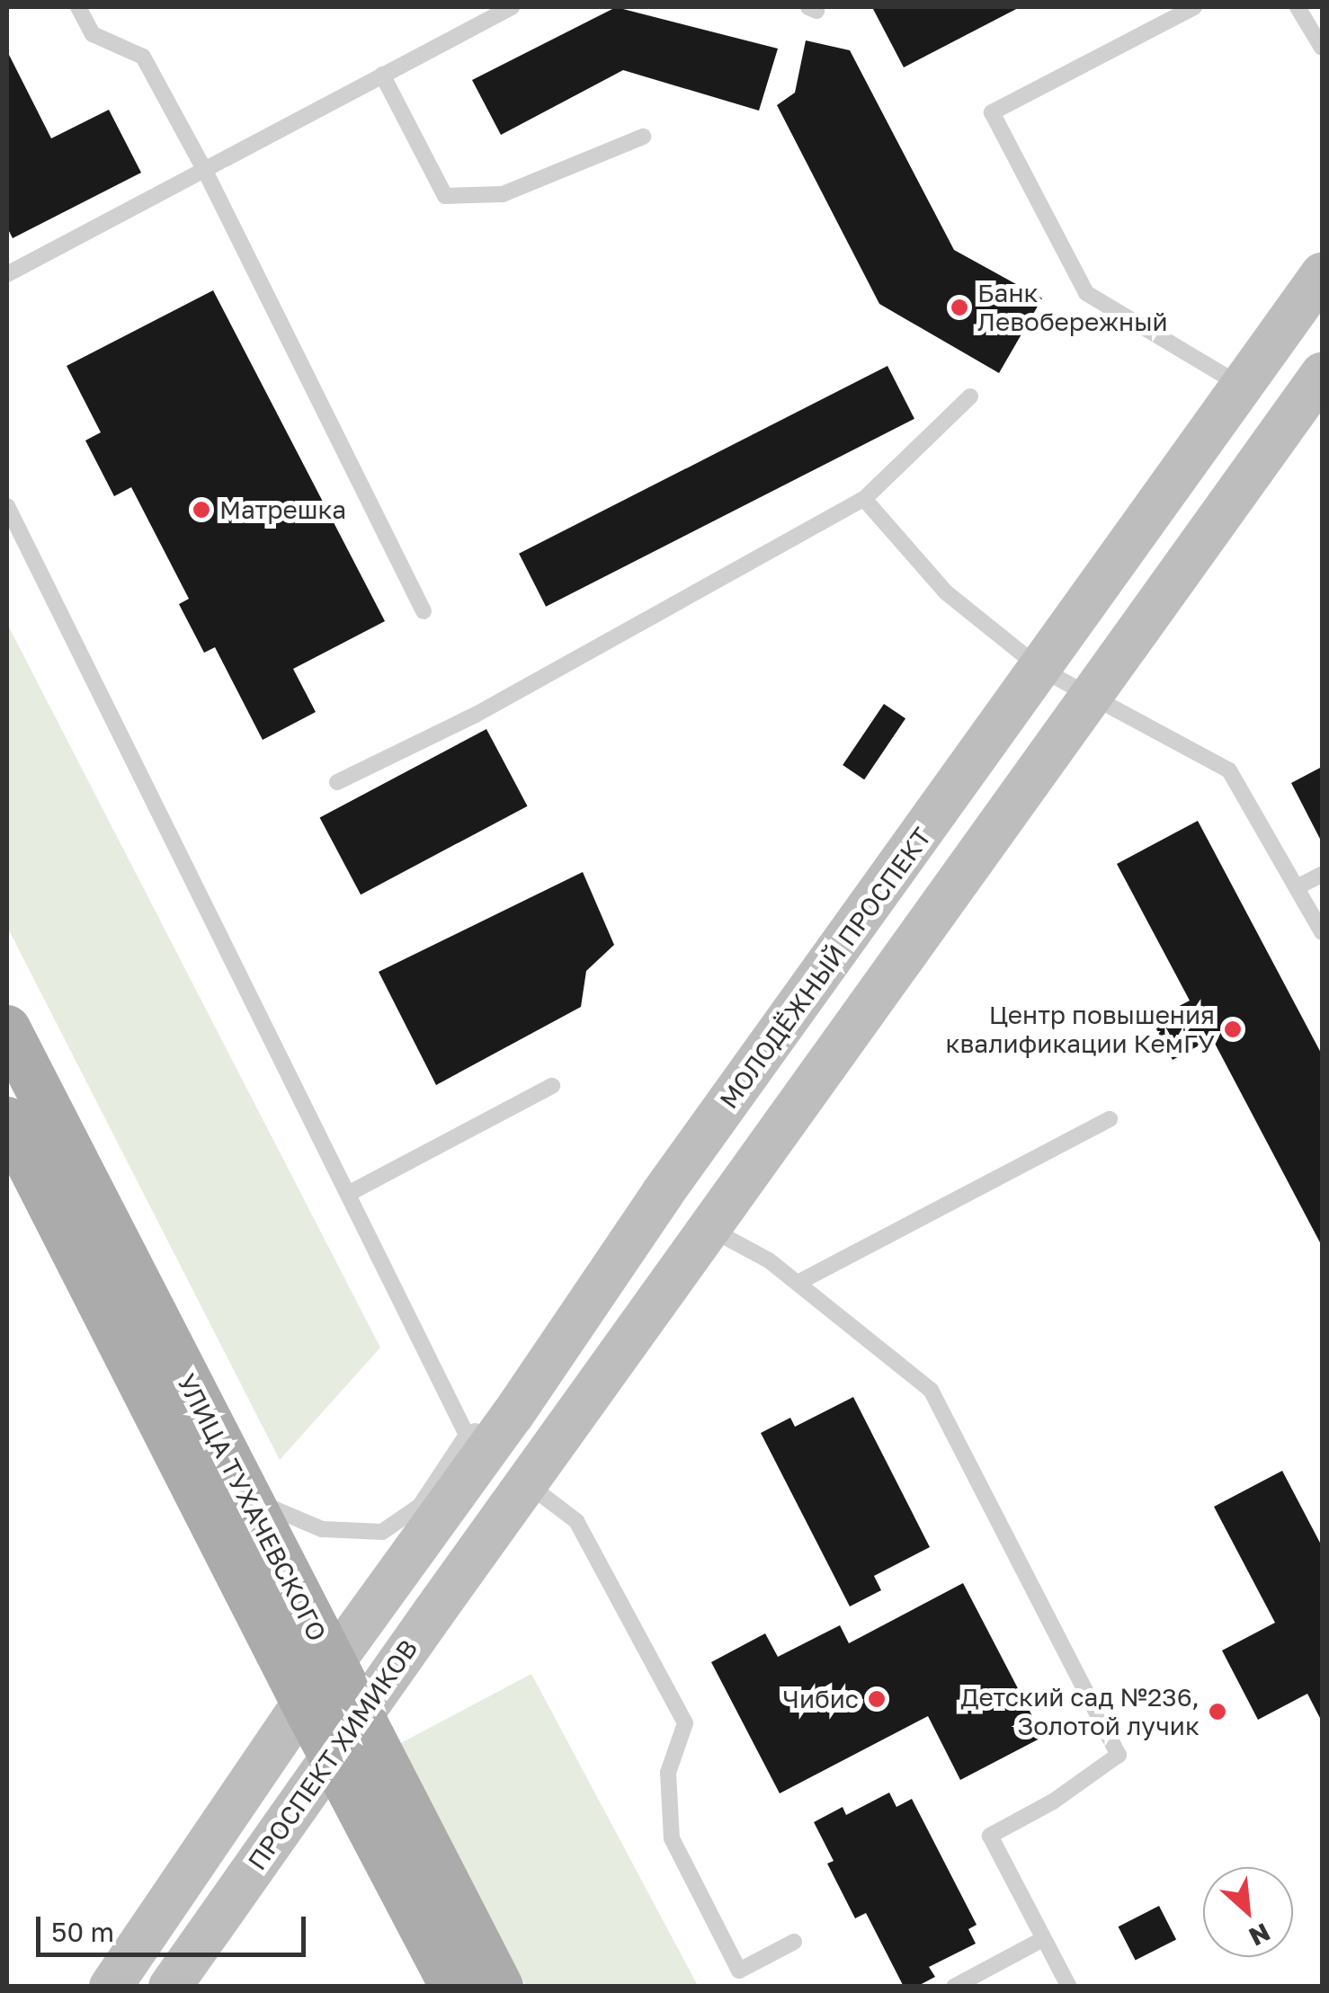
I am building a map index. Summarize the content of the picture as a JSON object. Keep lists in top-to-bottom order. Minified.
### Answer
{"streets":{"main road":["МОЛОДЁЖНЫЙ ПРОСПЕКТ","УЛИЦА ТУХАЧЕВСКОГО","ПРОСПЕКТ ХИМИКОВ"]},"crossings":[["МОЛОДЁЖНЫЙ ПРОСПЕКТ","УЛИЦА ТУХАЧЕВСКОГО"],["МОЛОДЁЖНЫЙ ПРОСПЕКТ","ПРОСПЕКТ ХИМИКОВ"],["УЛИЦА ТУХАЧЕВСКОГО","ПРОСПЕКТ ХИМИКОВ"]],"places":["Банк Левобережный","Матрешка","Центр повышения квалификации КемГУ","Чибис","Детский сад №236, Золотой лучик"],"scale_bar":"50 m","north":"bottom right"}
